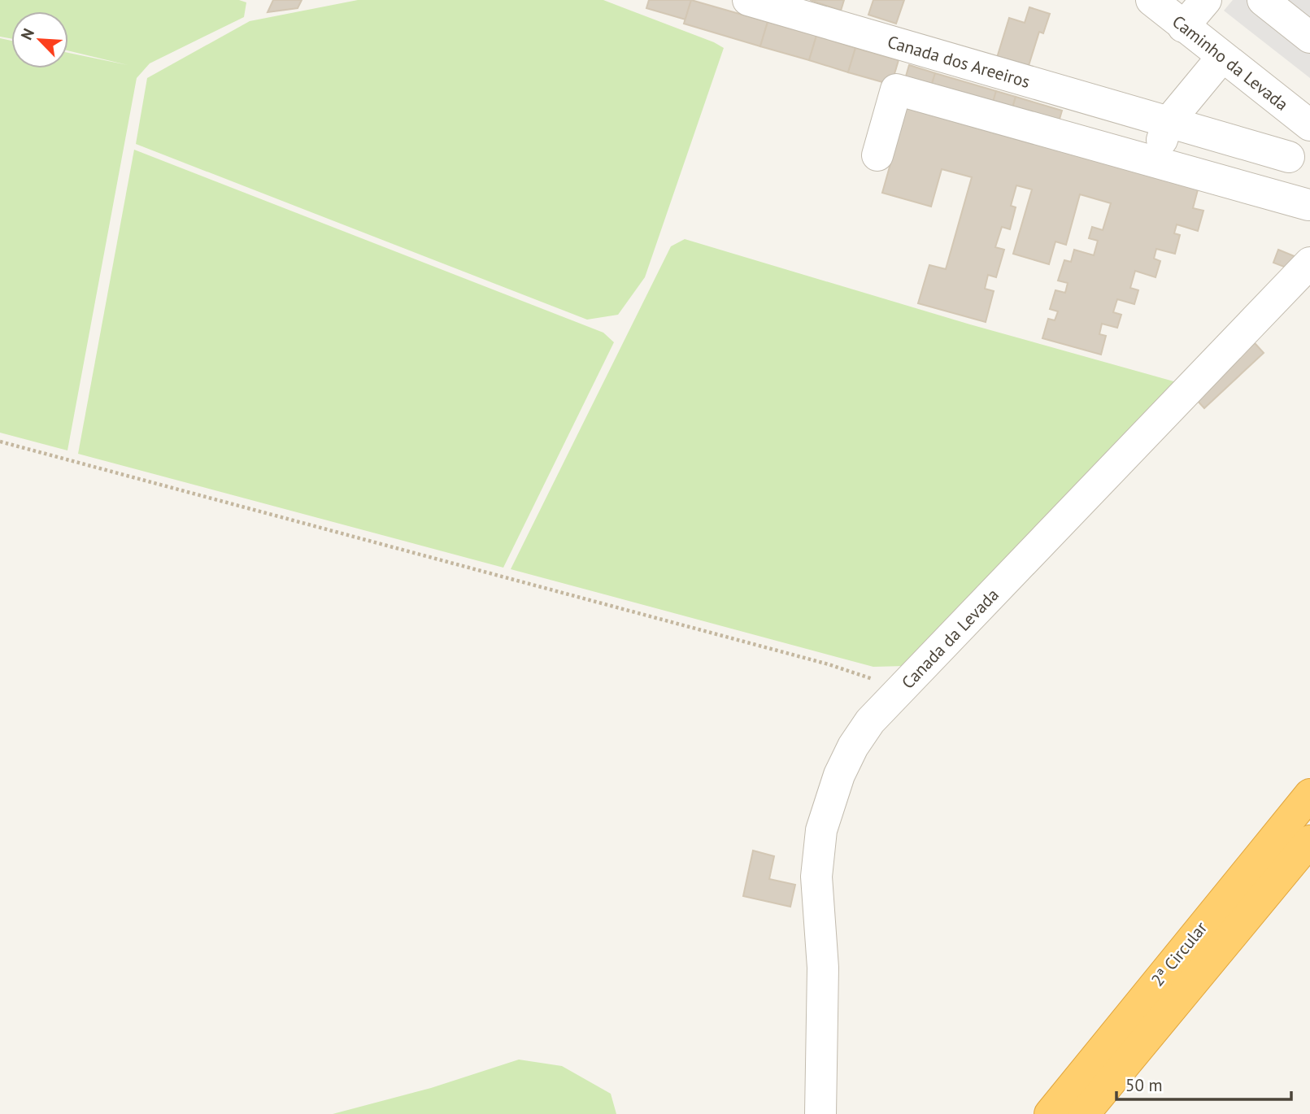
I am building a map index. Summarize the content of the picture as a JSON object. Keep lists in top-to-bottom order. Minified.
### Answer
{"streets":{"highway":["2ª Circular"],"street":["Canada dos Areeiros","Caminho da Levada","Canada da Levada"]},"scale_bar":"50 m","north":"top left"}
